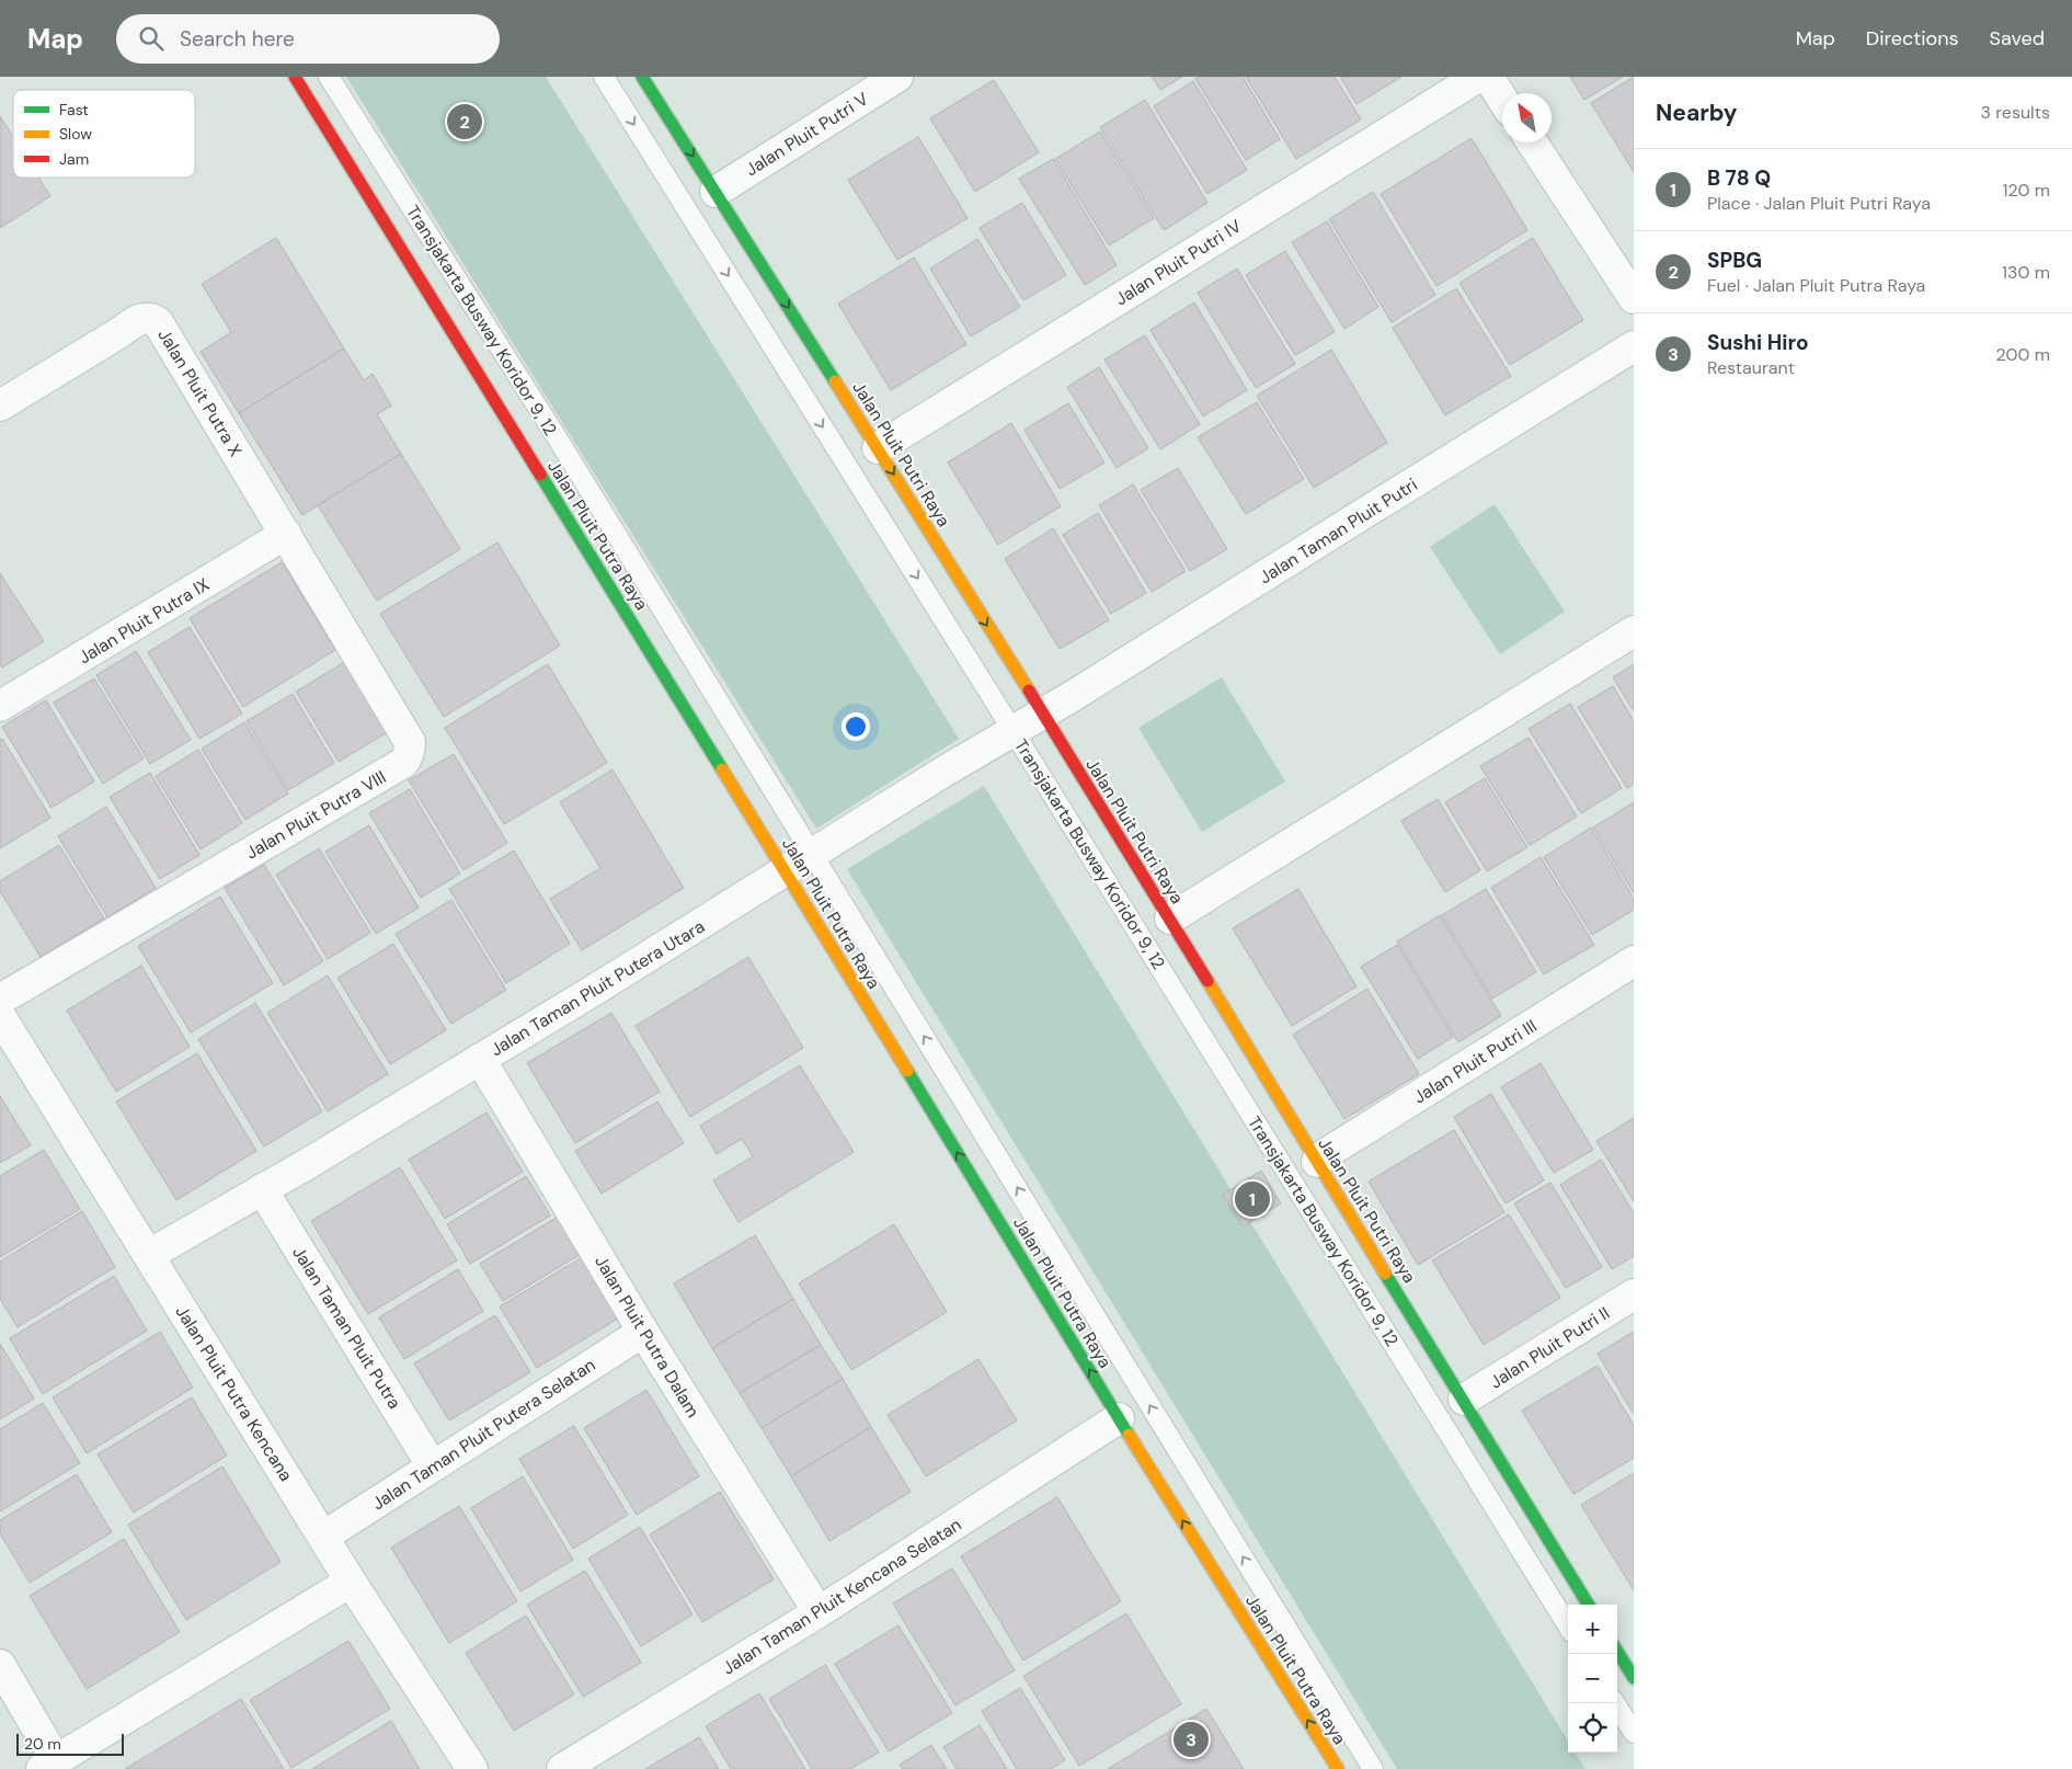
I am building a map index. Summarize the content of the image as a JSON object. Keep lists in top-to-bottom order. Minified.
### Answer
{"streets":{"street":["Jalan Pluit Putri V","Jalan Pluit Putri IV","Jalan Pluit Putra X","Jalan Pluit Putri Raya","Jalan Taman Pluit Putri","Jalan Pluit Putra Raya","Jalan Pluit Putra IX","Jalan Pluit Putra VIII","Jalan Taman Pluit Putera Utara","Jalan Pluit Putri III","Jalan Taman Pluit Putra","Jalan Pluit Putra Dalam","Jalan Pluit Putri II","Jalan Pluit Putra Kencana","Jalan Taman Pluit Putera Selatan","Jalan Taman Pluit Kencana Selatan"],"lane":["Transjakarta Busway Koridor 9, 12"]},"crossings":[["Jalan Pluit Putri V","Jalan Pluit Putri Raya"],["Jalan Pluit Putri IV","Jalan Pluit Putri Raya"],["Transjakarta Busway Koridor 9, 12","Jalan Taman Pluit Putera Utara"],["Jalan Pluit Putra X","Jalan Pluit Putra IX"],["Jalan Pluit Putra X","Jalan Pluit Putra VIII"],["Jalan Pluit Putri Raya","Jalan Taman Pluit Putri"],["Jalan Pluit Putri Raya","Jalan Taman Pluit Putera Utara"],["Jalan Pluit Putri Raya","Jalan Pluit Putri III"],["Jalan Pluit Putri Raya","Jalan Pluit Putri II"],["Jalan Taman Pluit Putri","Jalan Taman Pluit Putera Utara"],["Jalan Pluit Putra Raya","Jalan Taman Pluit Putera Utara"],["Jalan Pluit Putra Raya","Jalan Taman Pluit Kencana Selatan"],["Jalan Pluit Putra IX","Jalan Pluit Putra VIII"],["Jalan Taman Pluit Putera Utara","Jalan Taman Pluit Putra"],["Jalan Taman Pluit Putera Utara","Jalan Pluit Putra Dalam"],["Jalan Taman Pluit Putera Utara","Jalan Pluit Putra Kencana"],["Jalan Taman Pluit Putra","Jalan Taman Pluit Putera Selatan"],["Jalan Pluit Putra Dalam","Jalan Taman Pluit Putera Selatan"],["Jalan Pluit Putra Dalam","Jalan Taman Pluit Kencana Selatan"],["Jalan Pluit Putra Kencana","Jalan Taman Pluit Putera Selatan"]],"one_way":["Jalan Pluit Putri Raya","Jalan Pluit Putra Raya"],"legend":["Fast","Slow","Jam"],"scale_bar":"20 m","north":"top left","page":{"header":"Map","search":"Search here","nav":["Map","Directions","Saved"],"heading":["Nearby","3 results"],"pins":["2","1","3"],"list":[{"mark":"1","name":"B 78 Q","note":"Place · Jalan Pluit Putri Raya","value":"120 m"},{"mark":"2","name":"SPBG","note":"Fuel · Jalan Pluit Putra Raya","value":"130 m"},{"mark":"3","name":"Sushi Hiro","note":"Restaurant","value":"200 m"}],"map_buttons":["+","−"],"scale":"20 m"}}
